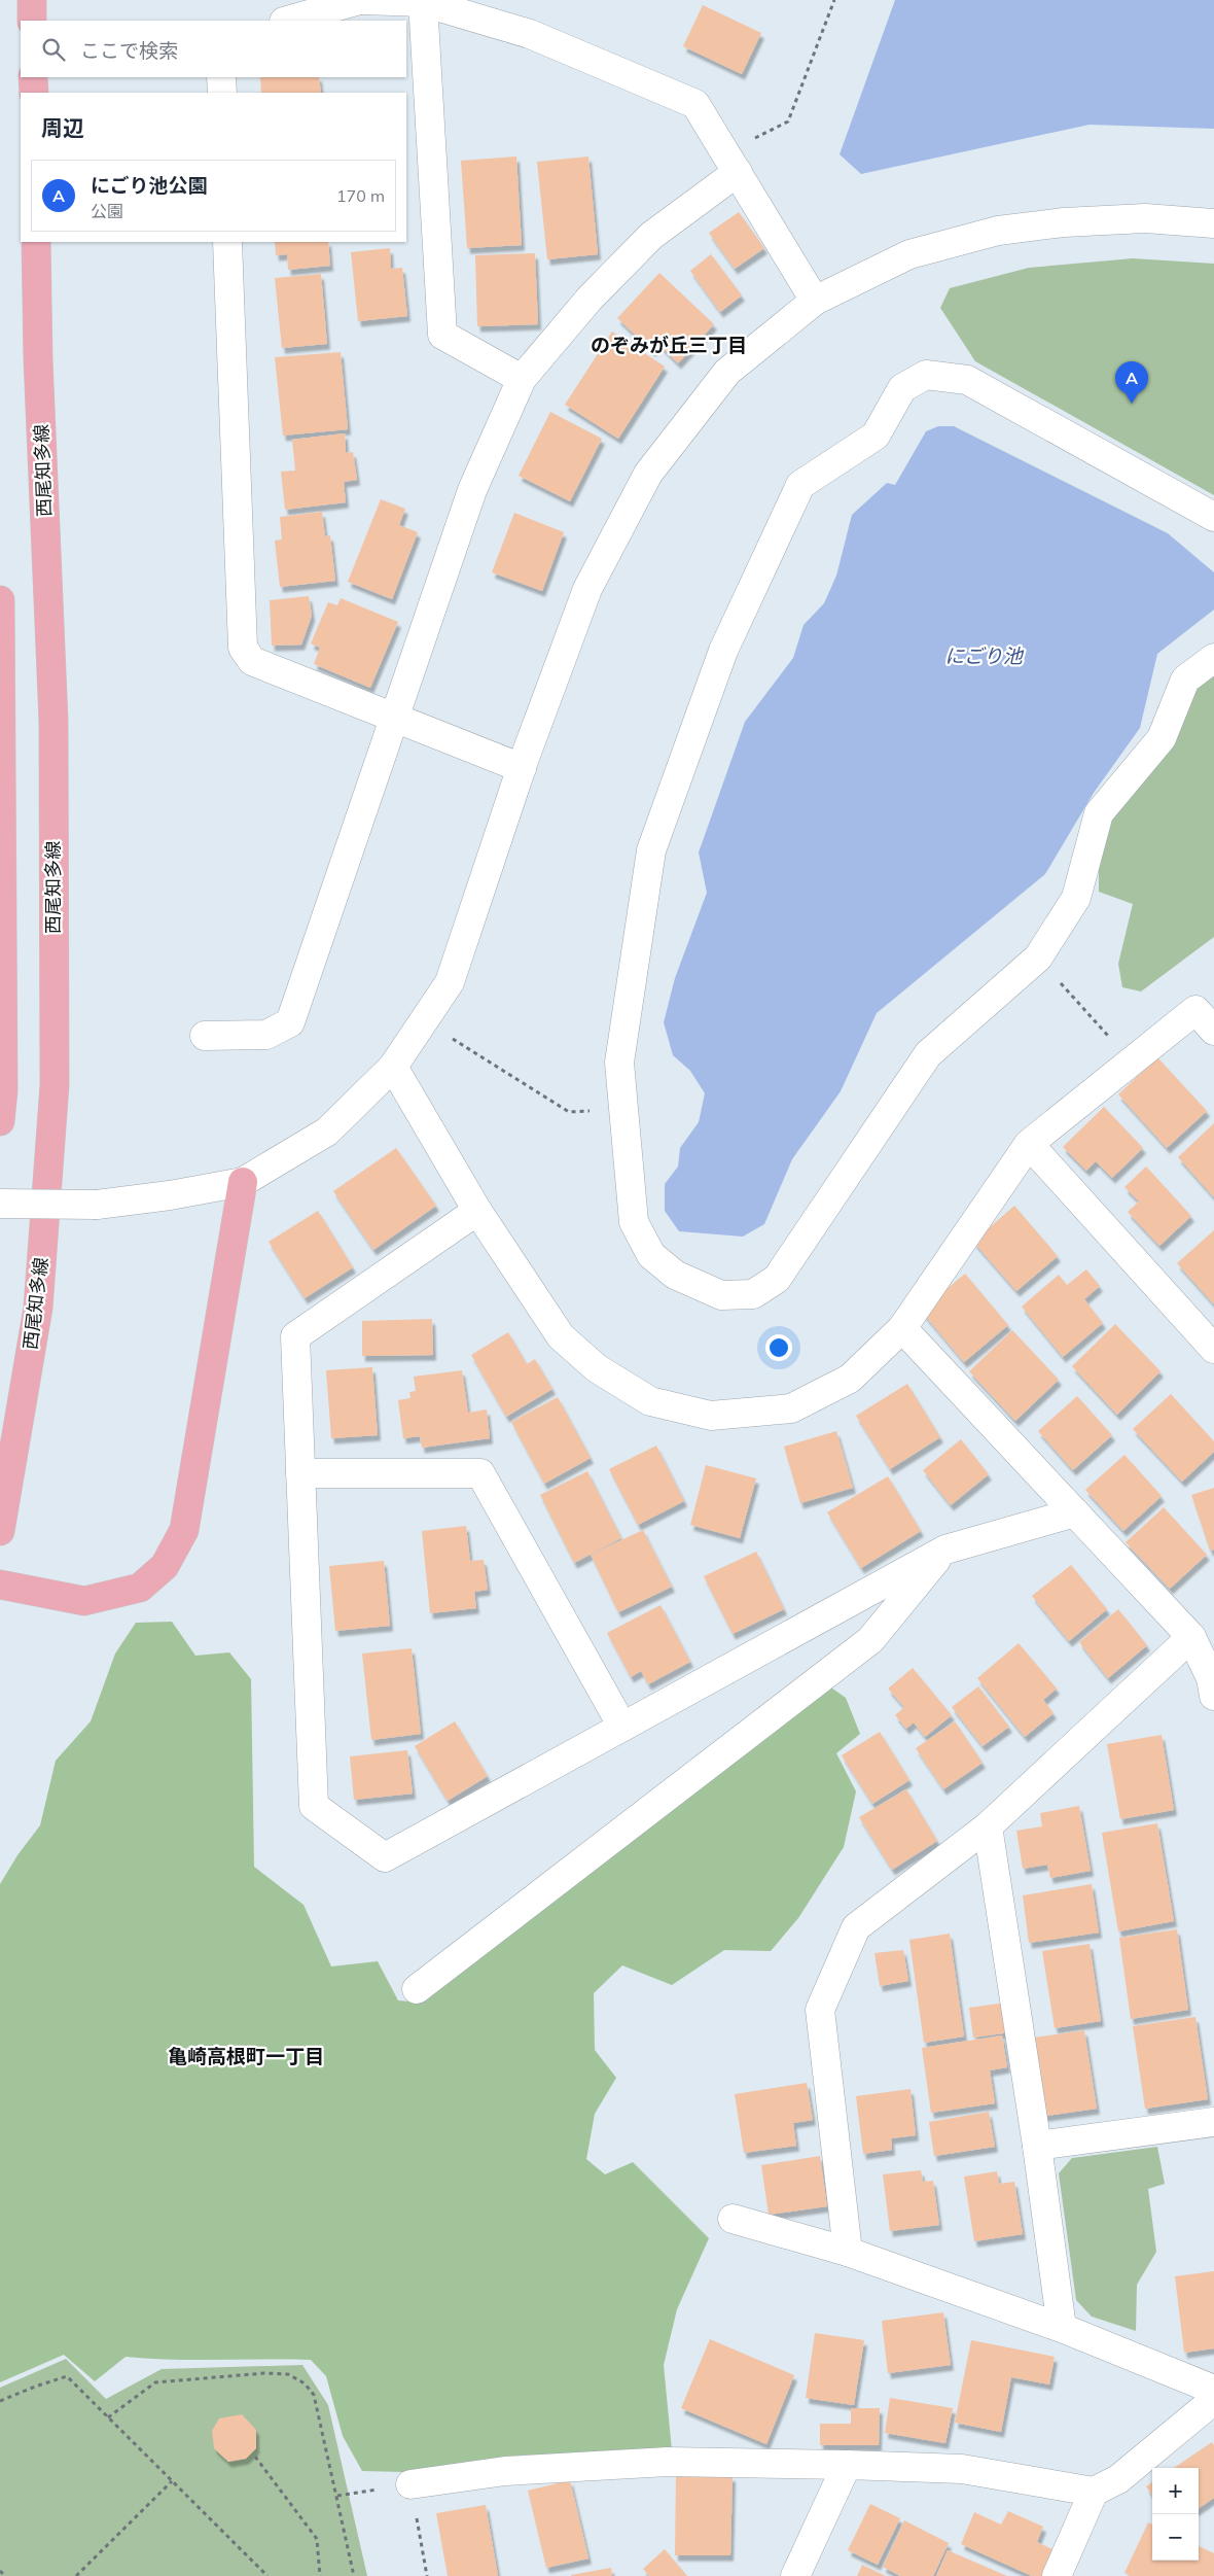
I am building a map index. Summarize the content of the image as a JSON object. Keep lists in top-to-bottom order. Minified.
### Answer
{"streets":{"main road":["西尾知多線"]},"districts":["のぞみが丘三丁目","亀崎高根町一丁目"],"water":["にごり池"],"page":{"search":"ここで検索","heading":"周辺","list":[{"mark":"A","name":"にごり池公園","note":"公園","value":"170 m"}],"pins":"A","map_buttons":["+","−"]}}
